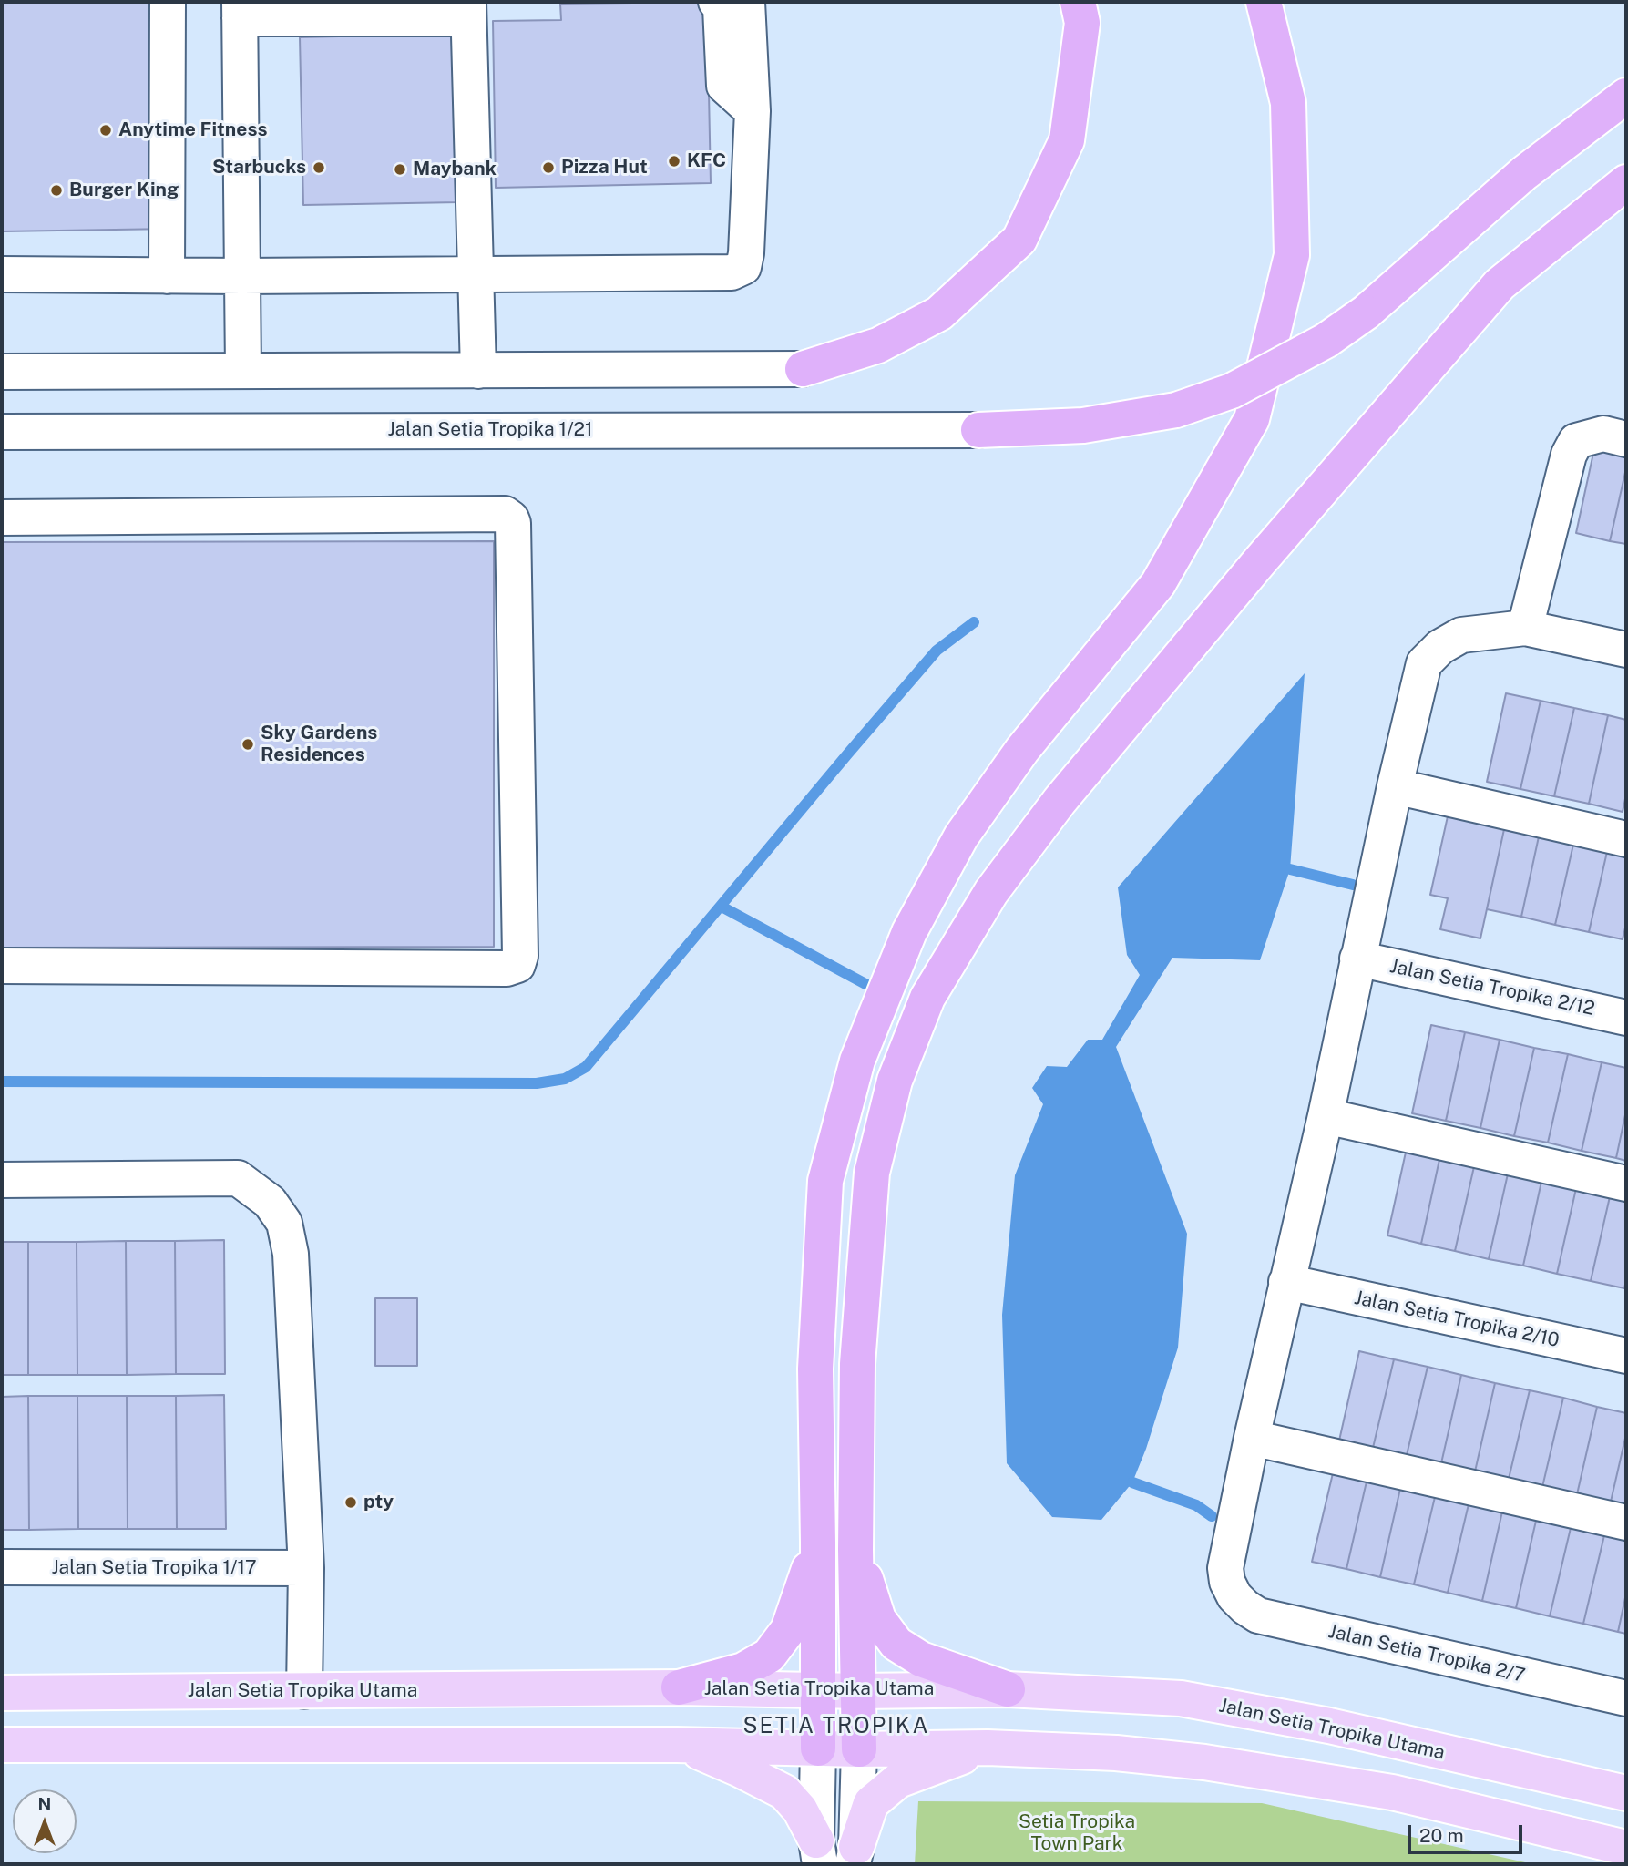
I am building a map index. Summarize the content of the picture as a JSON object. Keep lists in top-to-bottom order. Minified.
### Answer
{"streets":{"main road":["Jalan Setia Tropika Utama"],"street":["Jalan Setia Tropika 1/21","Jalan Setia Tropika 2/12","Jalan Setia Tropika 2/10","Jalan Setia Tropika 1/17","Jalan Setia Tropika 2/7"]},"districts":["SETIA TROPIKA"],"parks":["Setia Tropika Town Park"],"places":["Anytime Fitness","KFC","Starbucks","Pizza Hut","Maybank","Burger King","Sky Gardens Residences","pty"],"scale_bar":"20 m","north":"top"}
